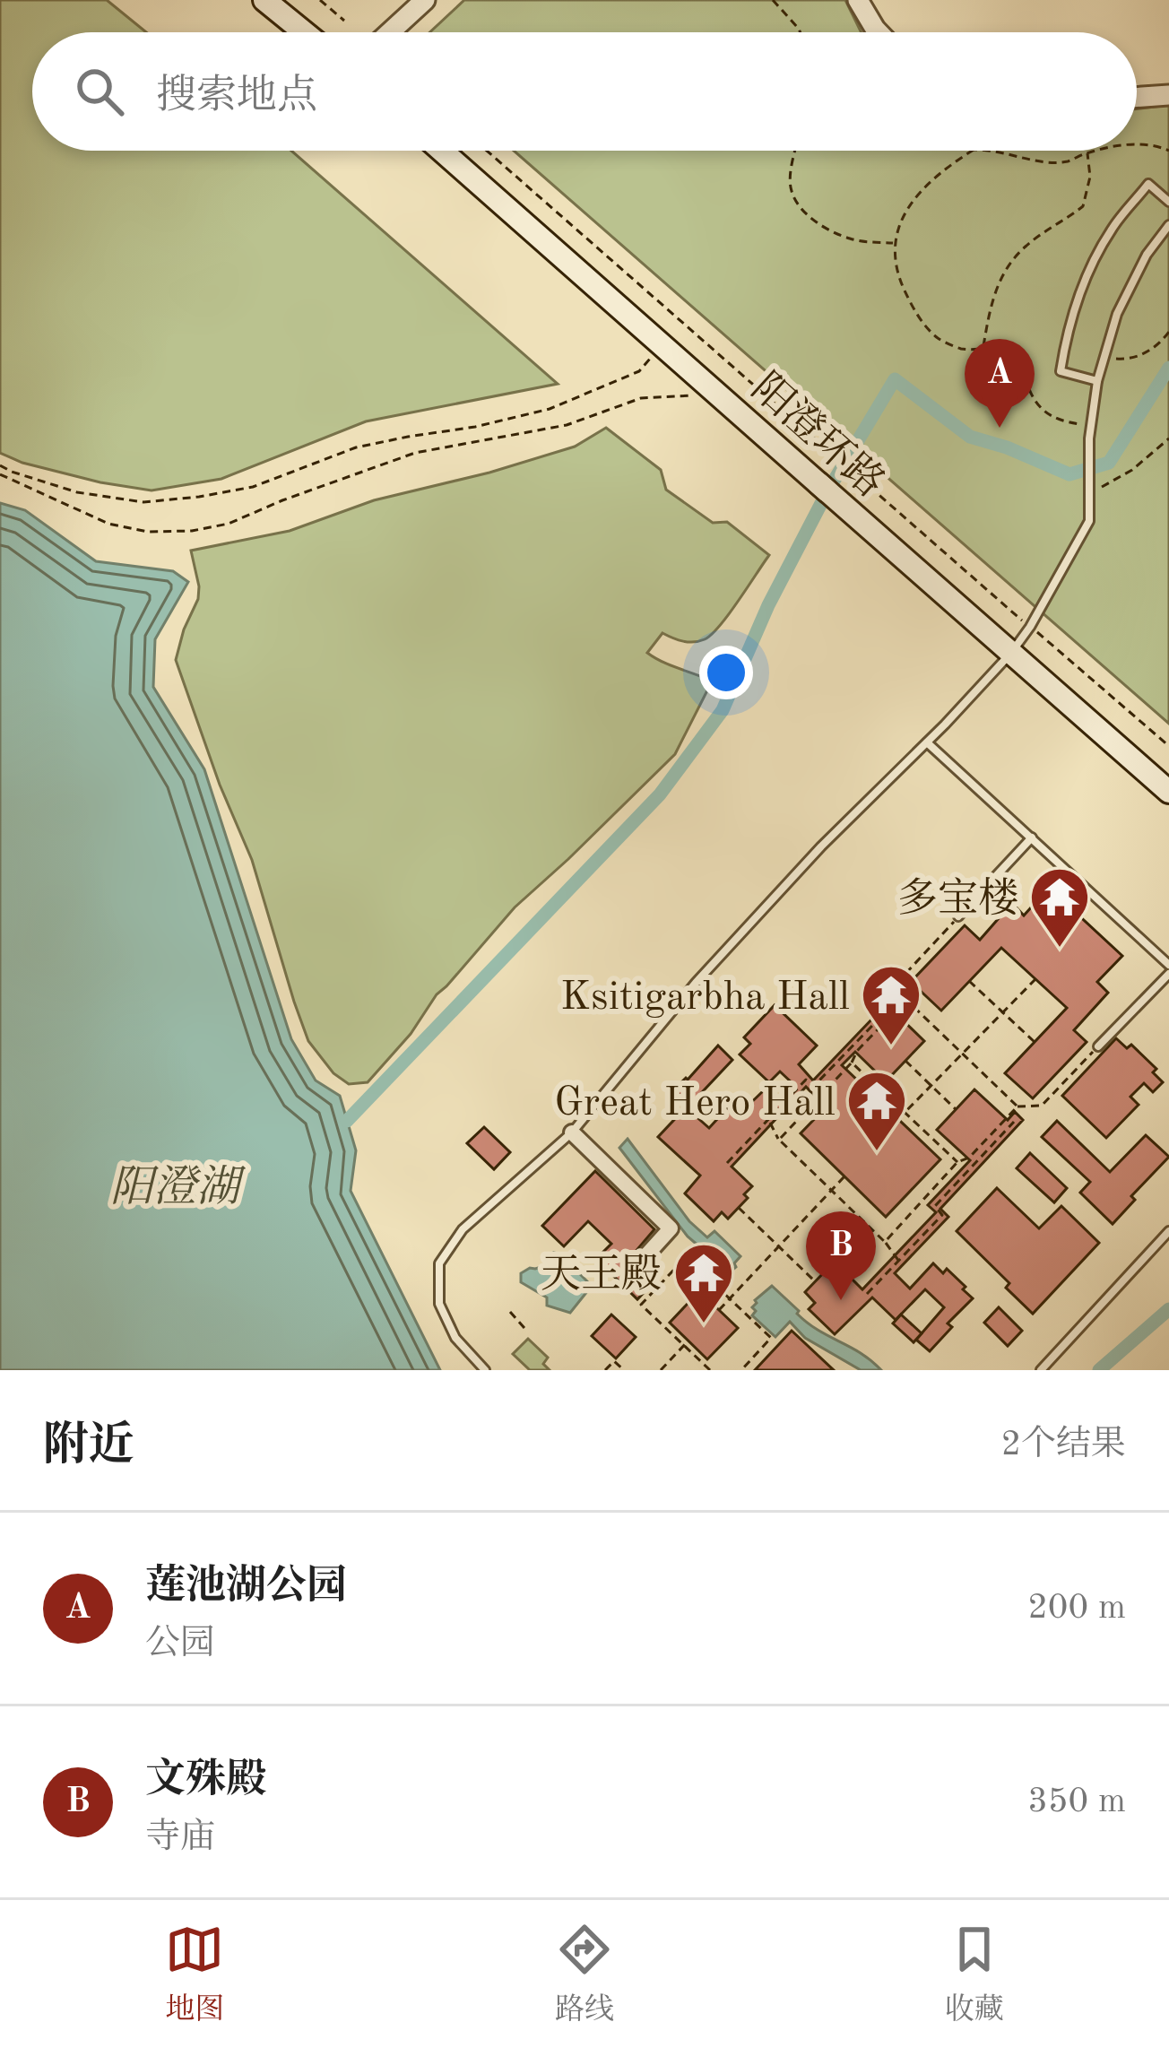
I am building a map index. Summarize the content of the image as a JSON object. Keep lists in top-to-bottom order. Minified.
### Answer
{"streets":{"main road":["阳澄环路"]},"water":["阳澄湖"],"places":{"temple":["多宝楼","Ksitigarbha Hall","Great Hero Hall","天王殿"]},"page":{"search":"搜索地点","pins":["A","B"],"heading":["附近","2个结果"],"list":[{"mark":"A","name":"莲池湖公园","note":"公园","value":"200 m"},{"mark":"B","name":"文殊殿","note":"寺庙","value":"350 m"}],"nav":["地图","路线","收藏"]}}
